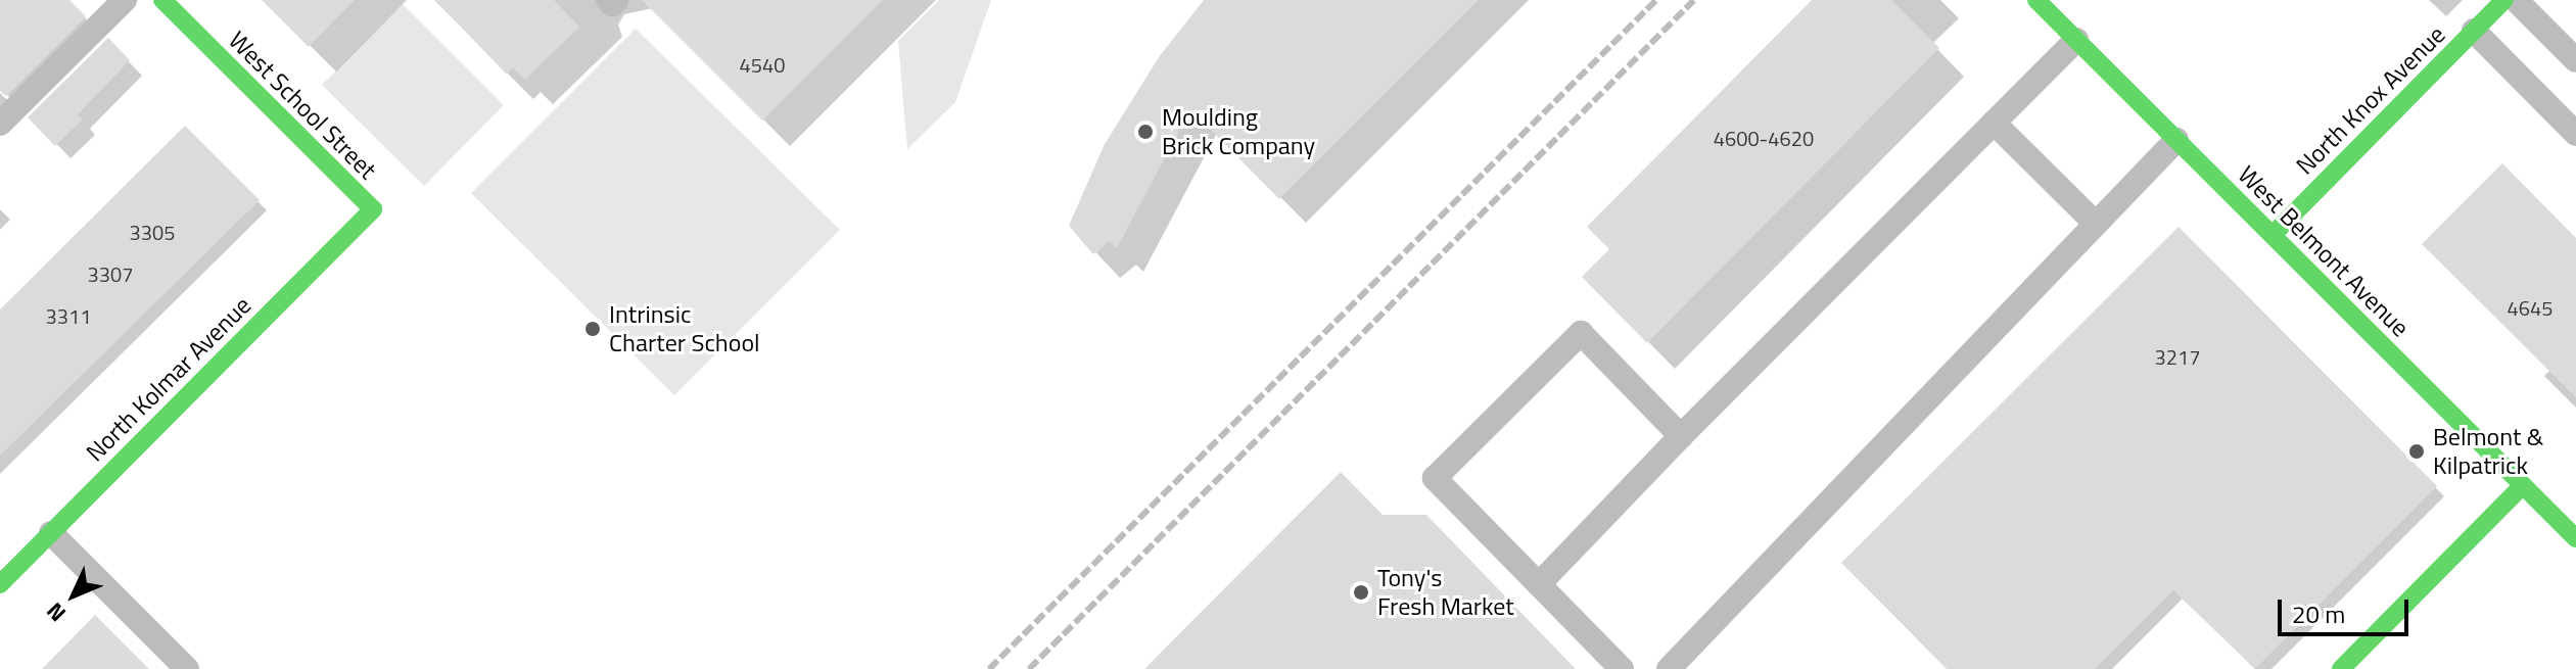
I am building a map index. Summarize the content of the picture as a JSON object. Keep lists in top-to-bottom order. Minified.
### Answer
{"streets":{"street":["North Knox Avenue","West School Street","West Belmont Avenue","North Kolmar Avenue"]},"crossings":[["North Knox Avenue","West Belmont Avenue"],["West School Street","North Kolmar Avenue"]],"places":["Moulding Brick Company","Intrinsic Charter School","Belmont & Kilpatrick","Tony's Fresh Market"],"house_numbers":["4540","4600-4620","3305","3307","4645","3311","3217"],"scale_bar":"20 m","north":"bottom left"}
